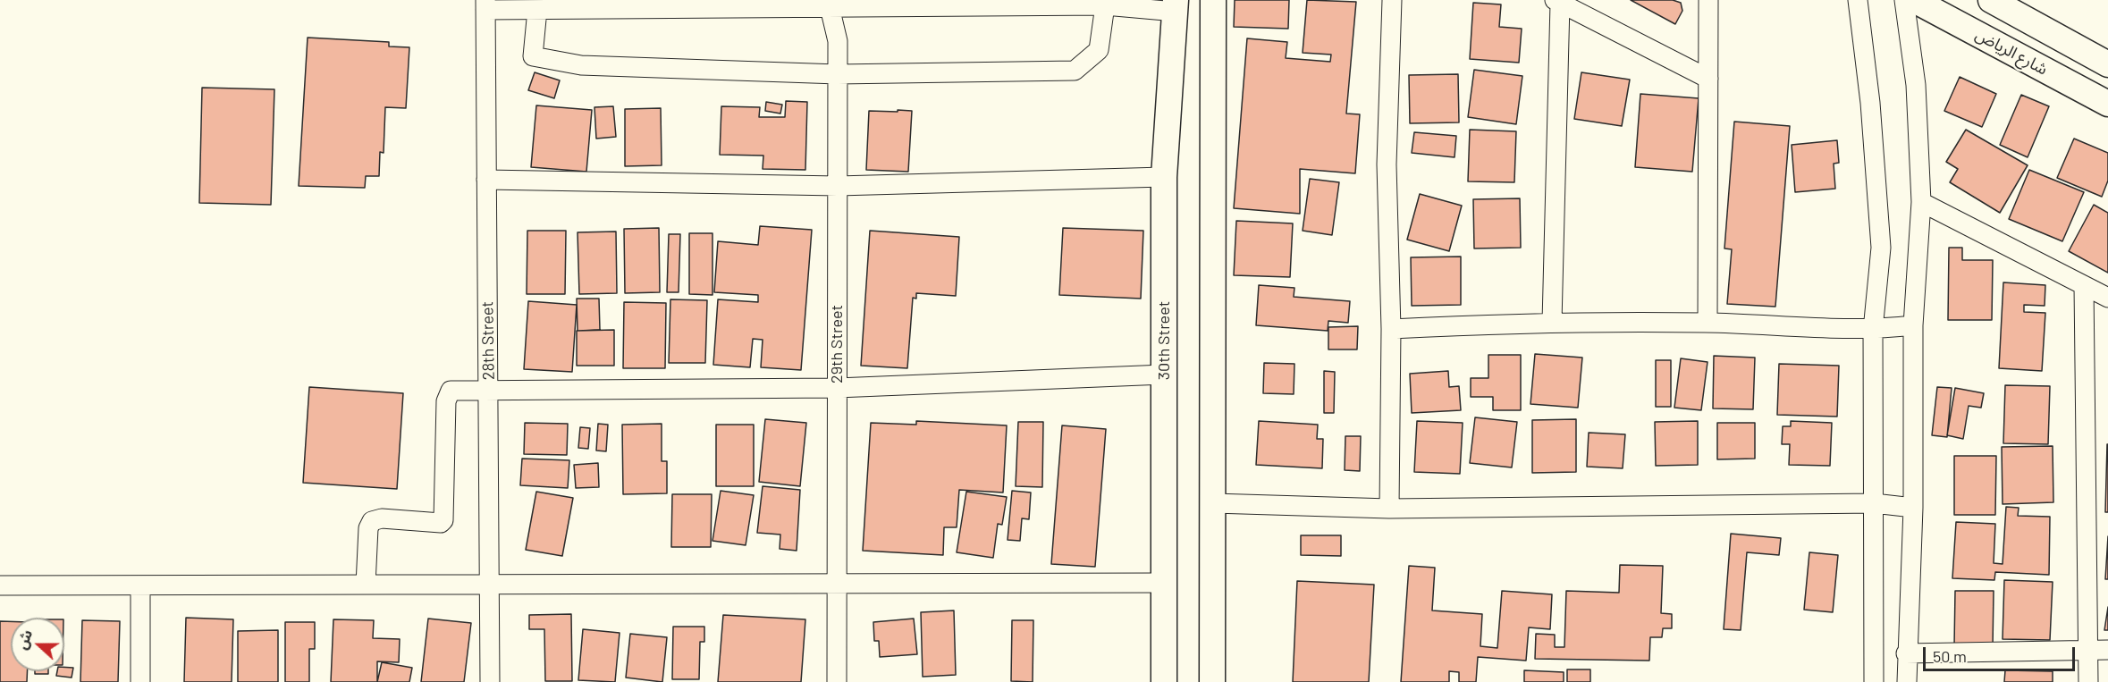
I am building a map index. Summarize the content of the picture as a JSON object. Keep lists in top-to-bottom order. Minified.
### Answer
{"streets":{"street":["شارع الرياض","28th Street","30th Street","29th Street"]},"scale_bar":"50 m","north":"left"}
